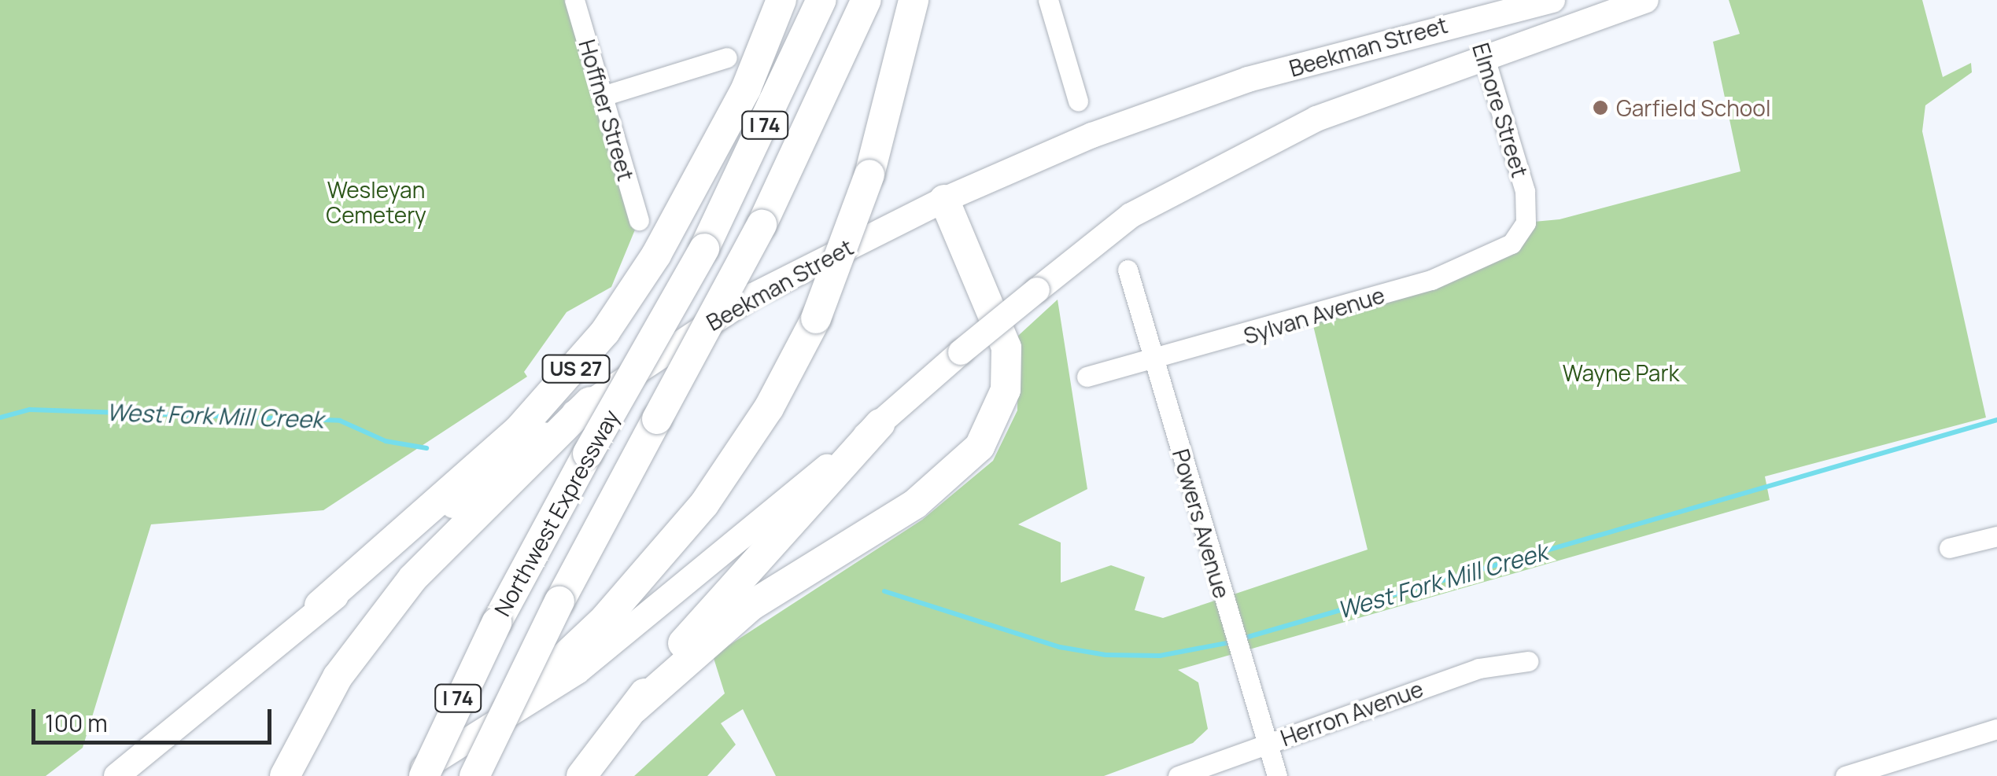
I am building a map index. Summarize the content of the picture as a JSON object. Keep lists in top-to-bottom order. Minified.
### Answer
{"streets":{"highway":["I 74","US 27","Northwest Expressway"],"main road":["Beekman Street","Elmore Street"],"street":["Hoffner Street","Sylvan Avenue","Powers Avenue","Herron Avenue"]},"crossings":[["Beekman Street","Elmore Street"],["Beekman Street","US 27"],["Elmore Street","Sylvan Avenue"],["Sylvan Avenue","Powers Avenue"],["Powers Avenue","Herron Avenue"]],"water":["West Fork Mill Creek"],"parks":["Wesleyan Cemetery","Wayne Park"],"places":["Garfield School"],"scale_bar":"100 m"}
